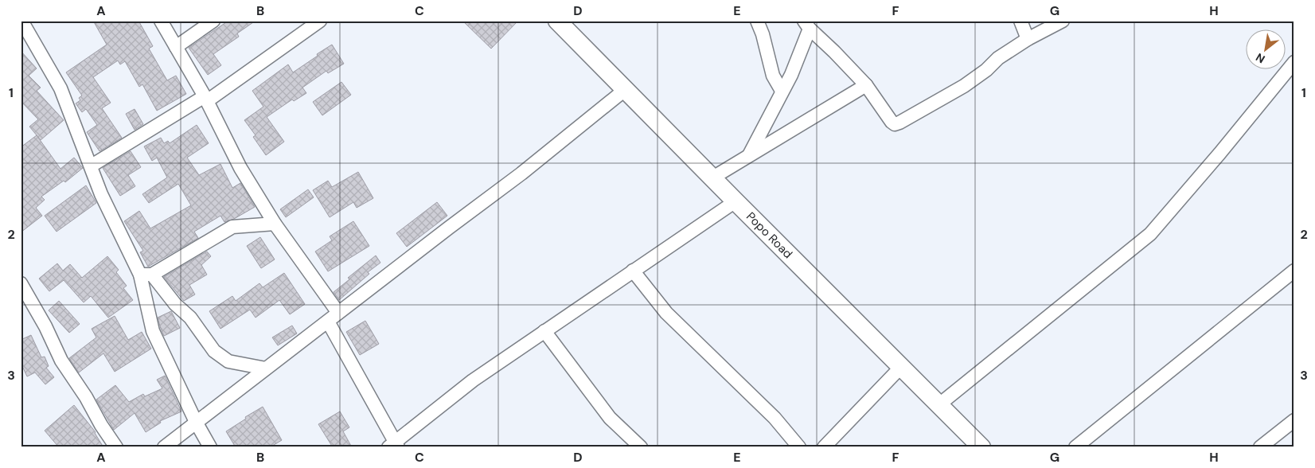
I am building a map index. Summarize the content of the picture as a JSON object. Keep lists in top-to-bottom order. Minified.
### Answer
{"streets":{"main road":["Popo Road"]},"north":"bottom left","grid":{"columns":["A","B","C","D","E","F","G","H"],"rows":["1","2","3"]}}
